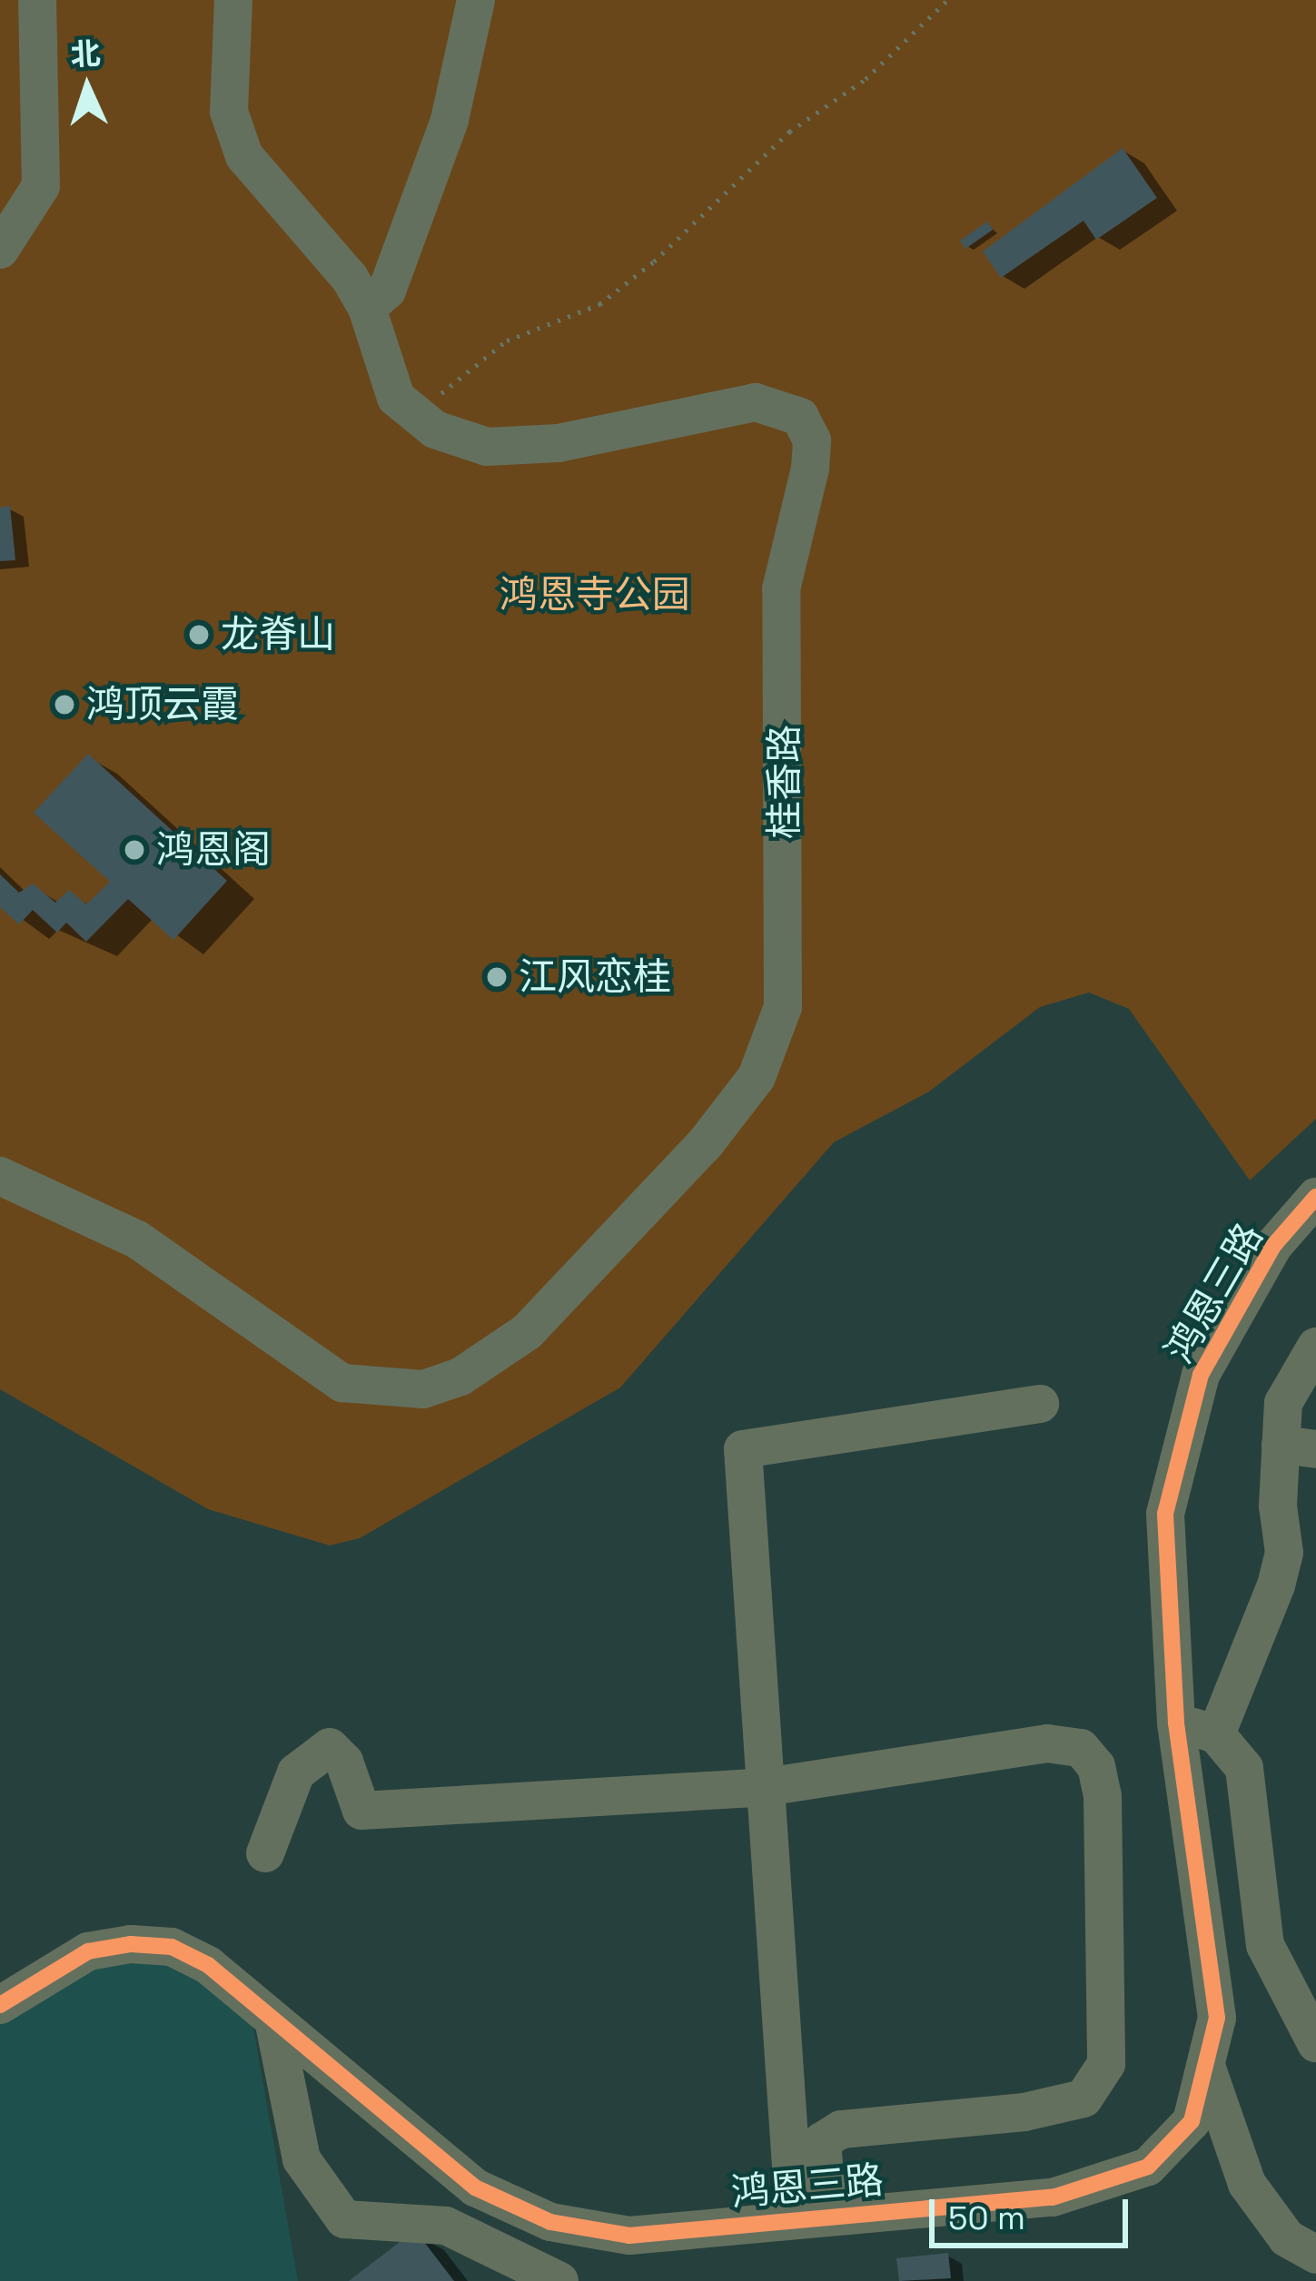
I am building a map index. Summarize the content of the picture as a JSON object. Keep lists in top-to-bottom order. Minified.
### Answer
{"streets":{"street":["桂香路","鸿恩三路"]},"parks":["鸿恩寺公园"],"places":["龙脊山","鸿顶云霞","鸿恩阁","江风恋桂"],"scale_bar":"50 m","north":"top"}
